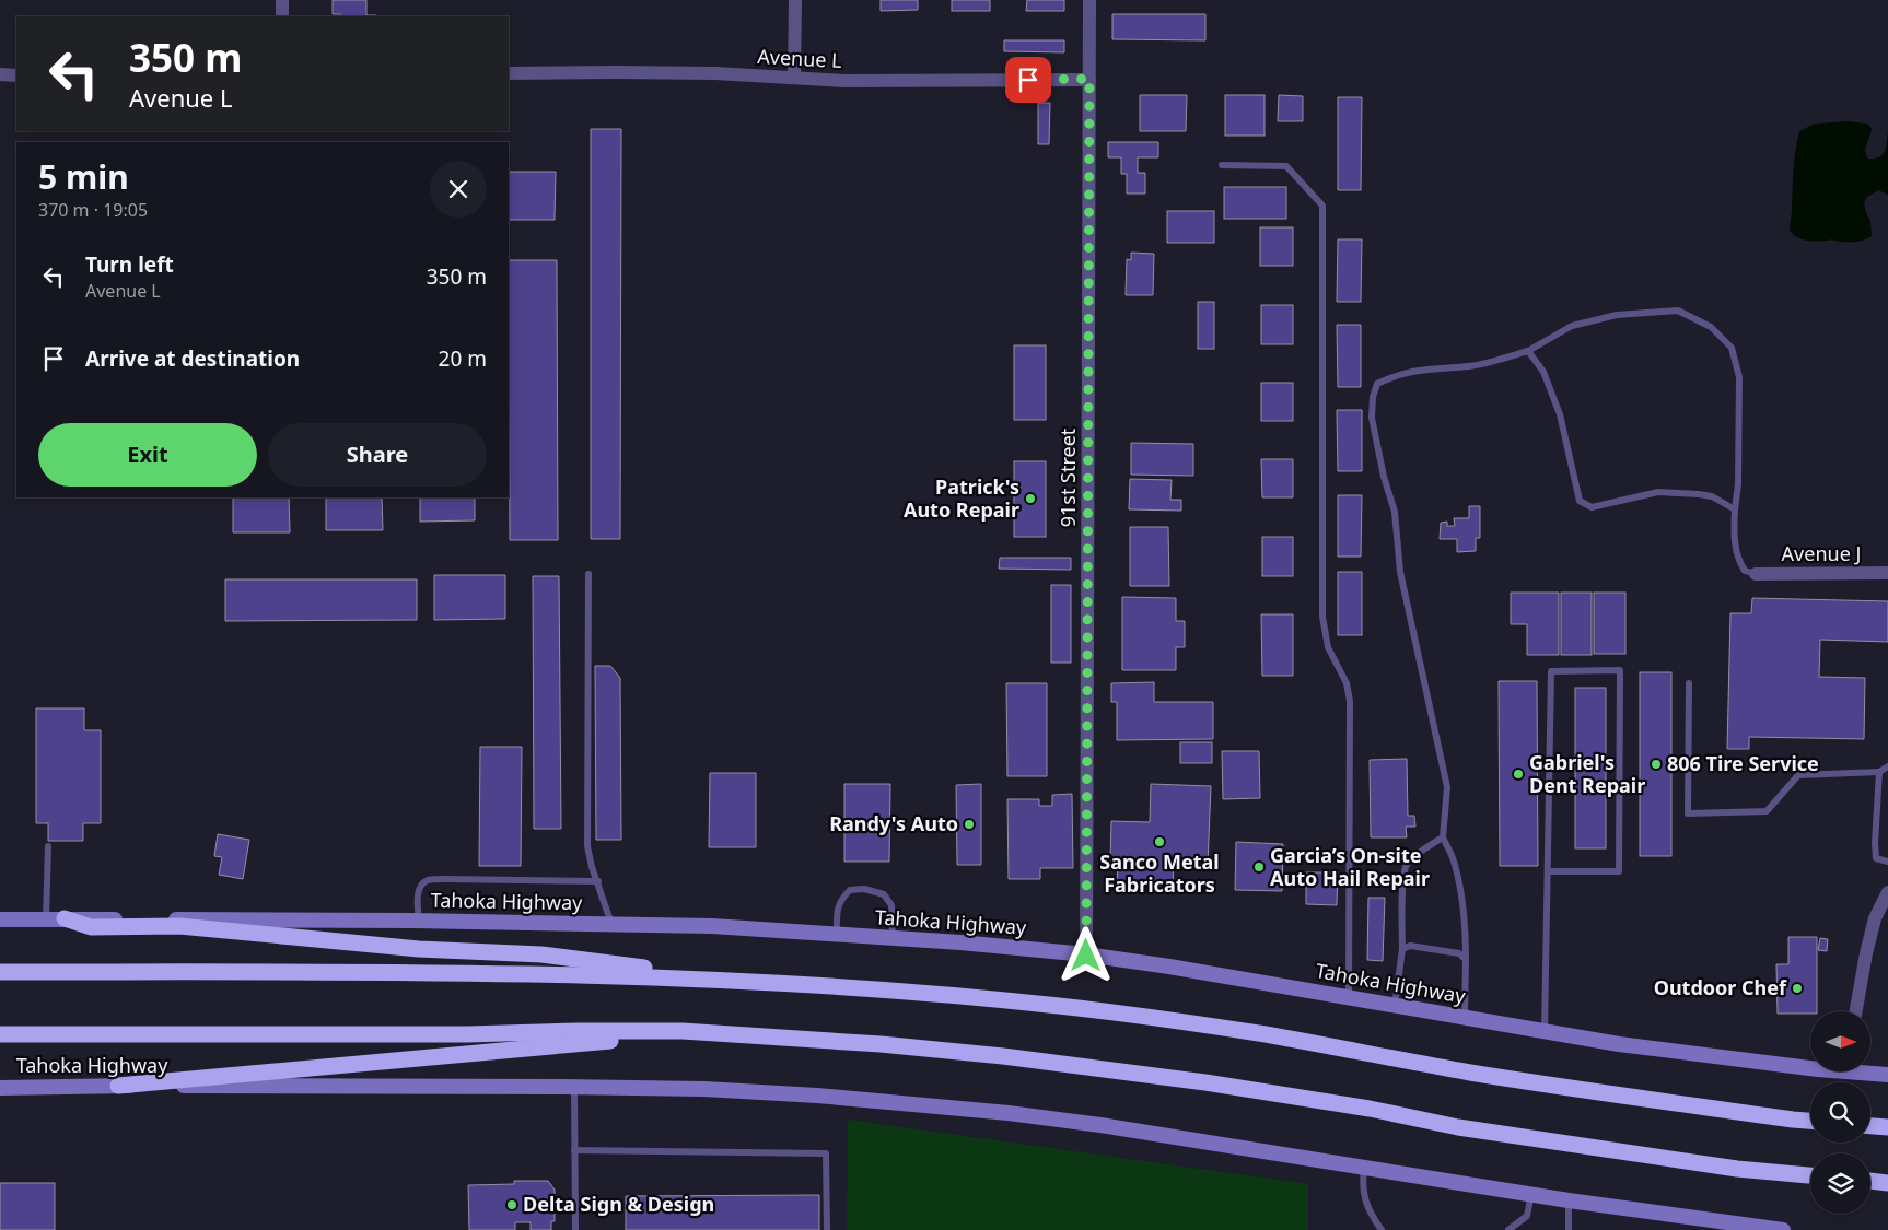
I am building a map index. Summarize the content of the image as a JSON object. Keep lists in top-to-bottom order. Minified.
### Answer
{"streets":{"highway":["Tahoka Highway"],"street":["Avenue L","91st Street","Avenue J"]},"crossings":[["Avenue L","91st Street"],["91st Street","Tahoka Highway"]],"places":["Patrick's Auto Repair","806 Tire Service","Gabriel's Dent Repair","Randy's Auto","Sanco Metal Fabricators","Garcia’s On-site Auto Hail Repair","Outdoor Chef","Delta Sign & Design"],"north":"right","page":{"turn":["350 m","Avenue L"],"heading":["5 min","370 m · 19:05"],"list":[{"name":"Turn left","note":"Avenue L","value":"350 m"},{"name":"Arrive at destination","value":"20 m"}],"buttons":["Exit","Share"]}}
